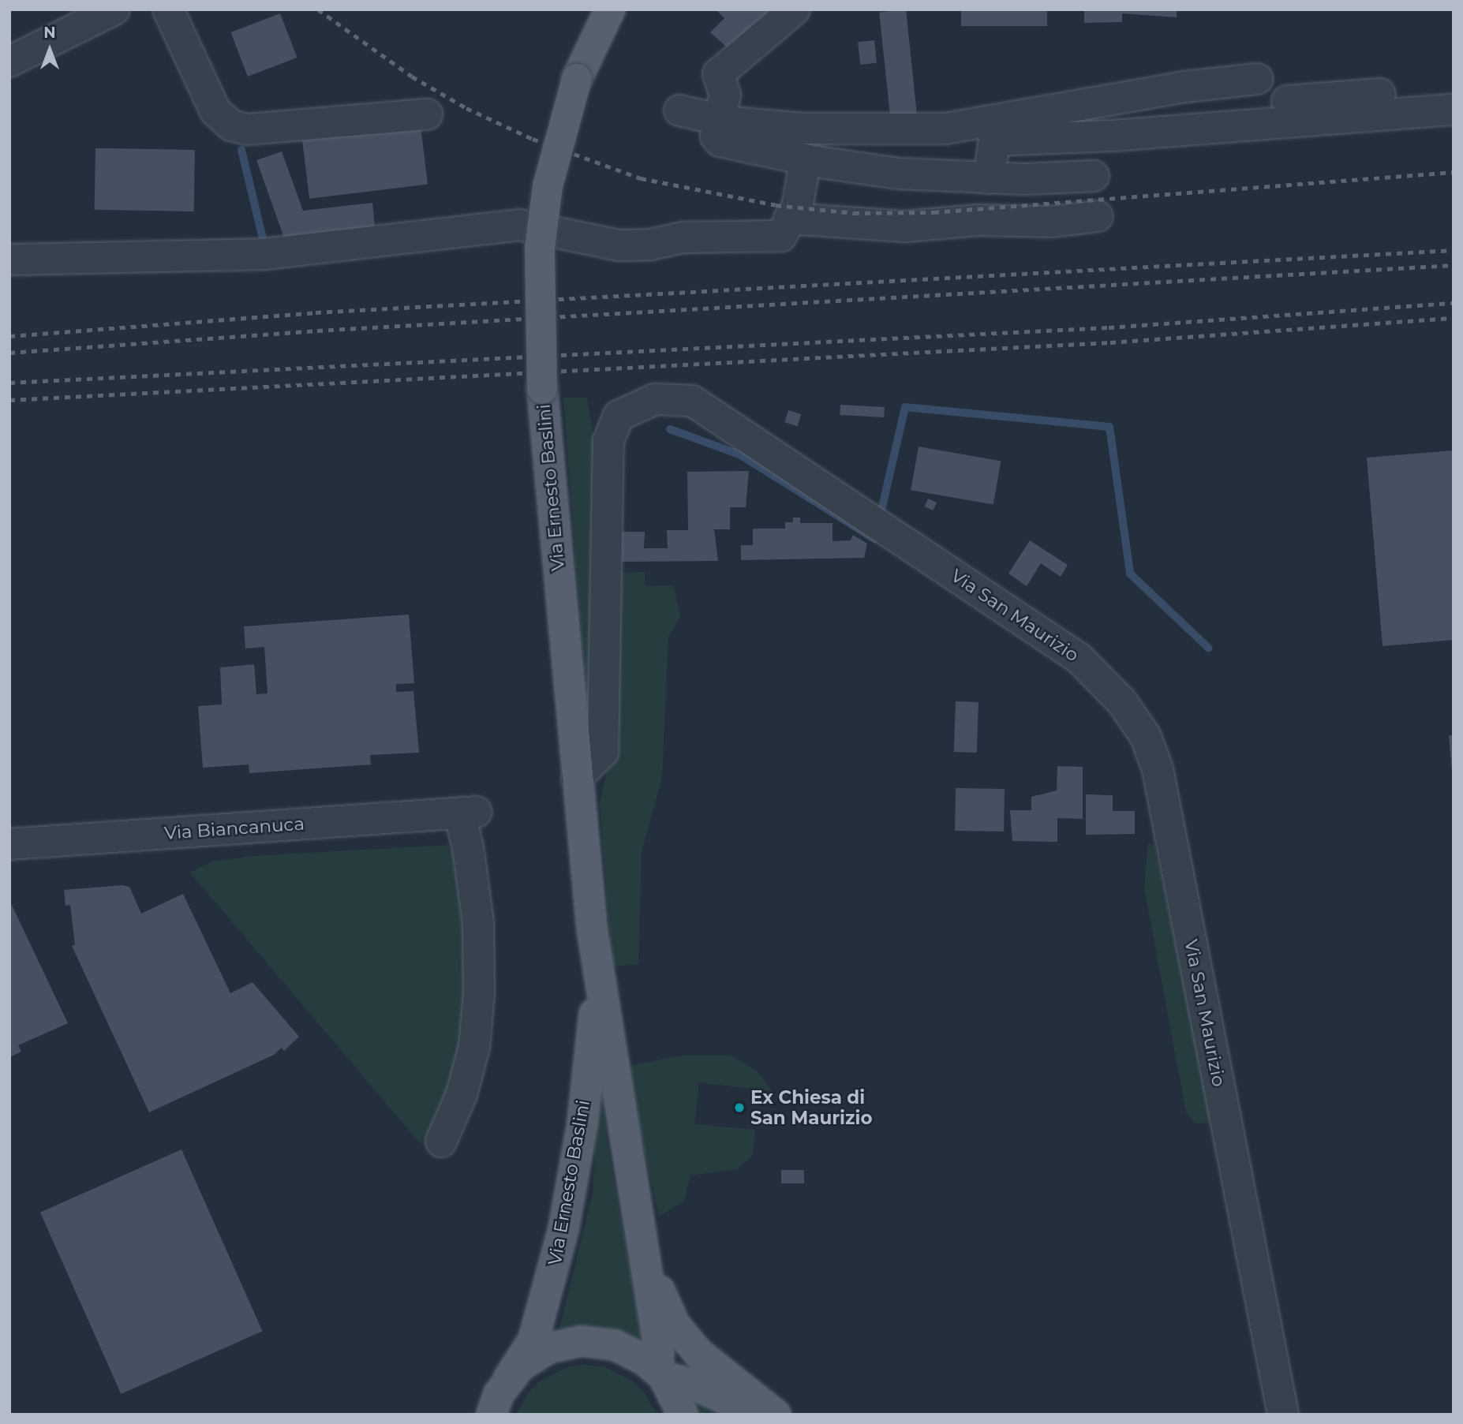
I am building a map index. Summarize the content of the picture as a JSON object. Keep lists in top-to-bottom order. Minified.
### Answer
{"streets":{"main road":["Via Ernesto Baslini"],"street":["Via San Maurizio","Via Biancanuca"]},"crossings":[["Via Ernesto Baslini","Via San Maurizio"]],"places":["Ex Chiesa di San Maurizio"],"north":"top"}
